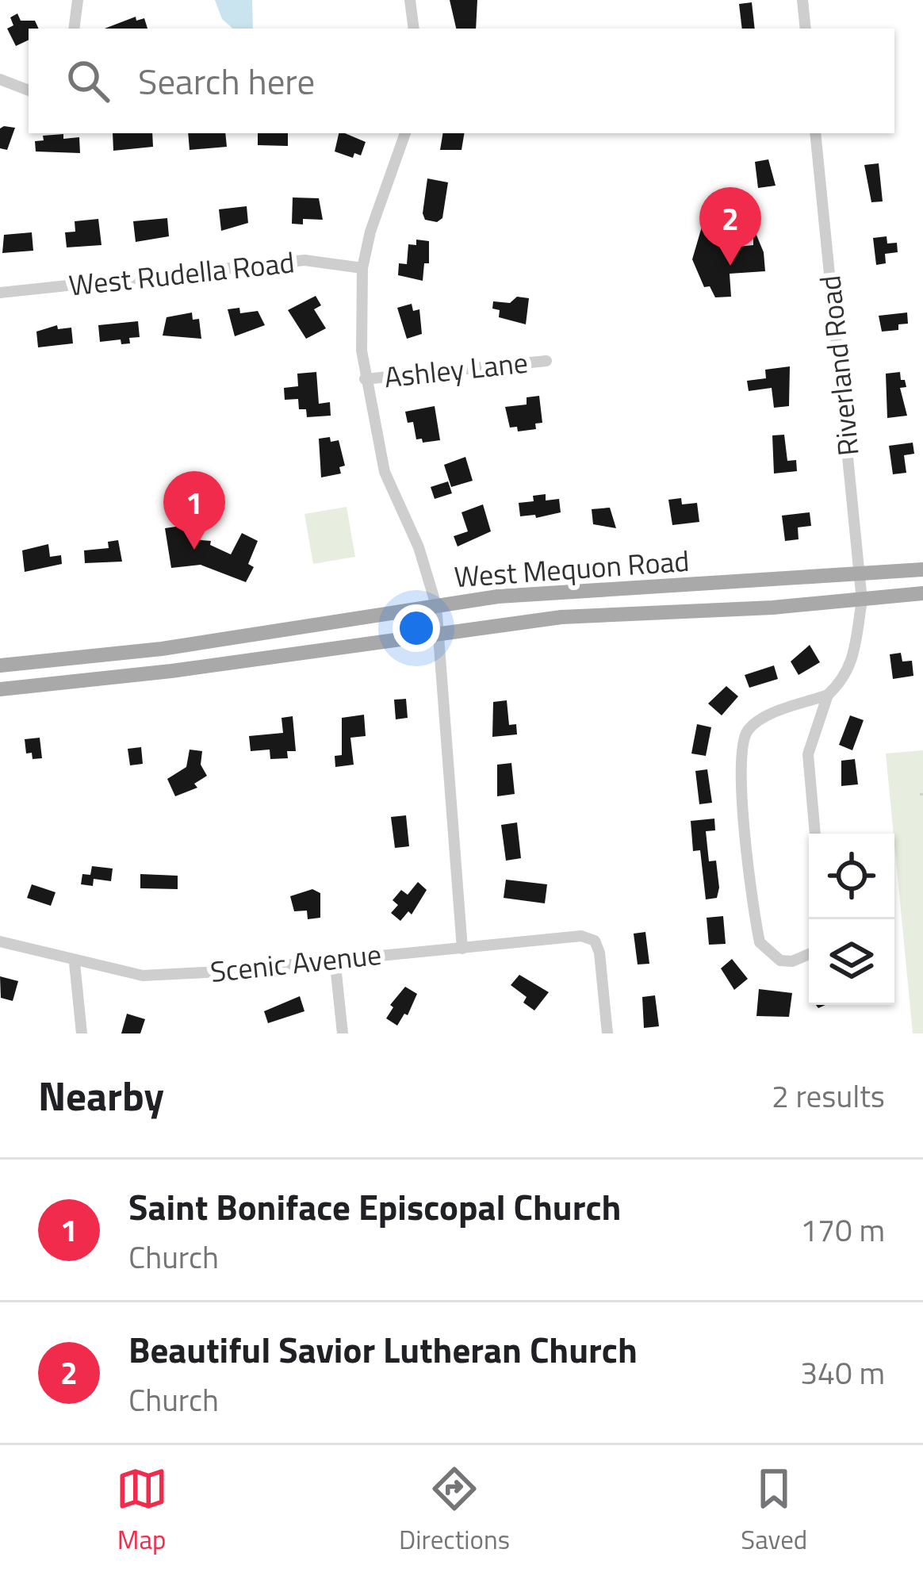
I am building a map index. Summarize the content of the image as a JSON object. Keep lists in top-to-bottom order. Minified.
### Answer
{"streets":{"main road":["West Mequon Road"],"street":["West Rudella Road","Riverland Road","Ashley Lane","Scenic Avenue"]},"crossings":[["Riverland Road","West Mequon Road"]],"page":{"search":"Search here","pins":["2","1"],"heading":["Nearby","2 results"],"list":[{"mark":"1","name":"Saint Boniface Episcopal Church","note":"Church","value":"170 m"},{"mark":"2","name":"Beautiful Savior Lutheran Church","note":"Church","value":"340 m"}],"nav":["Map","Directions","Saved"]}}
